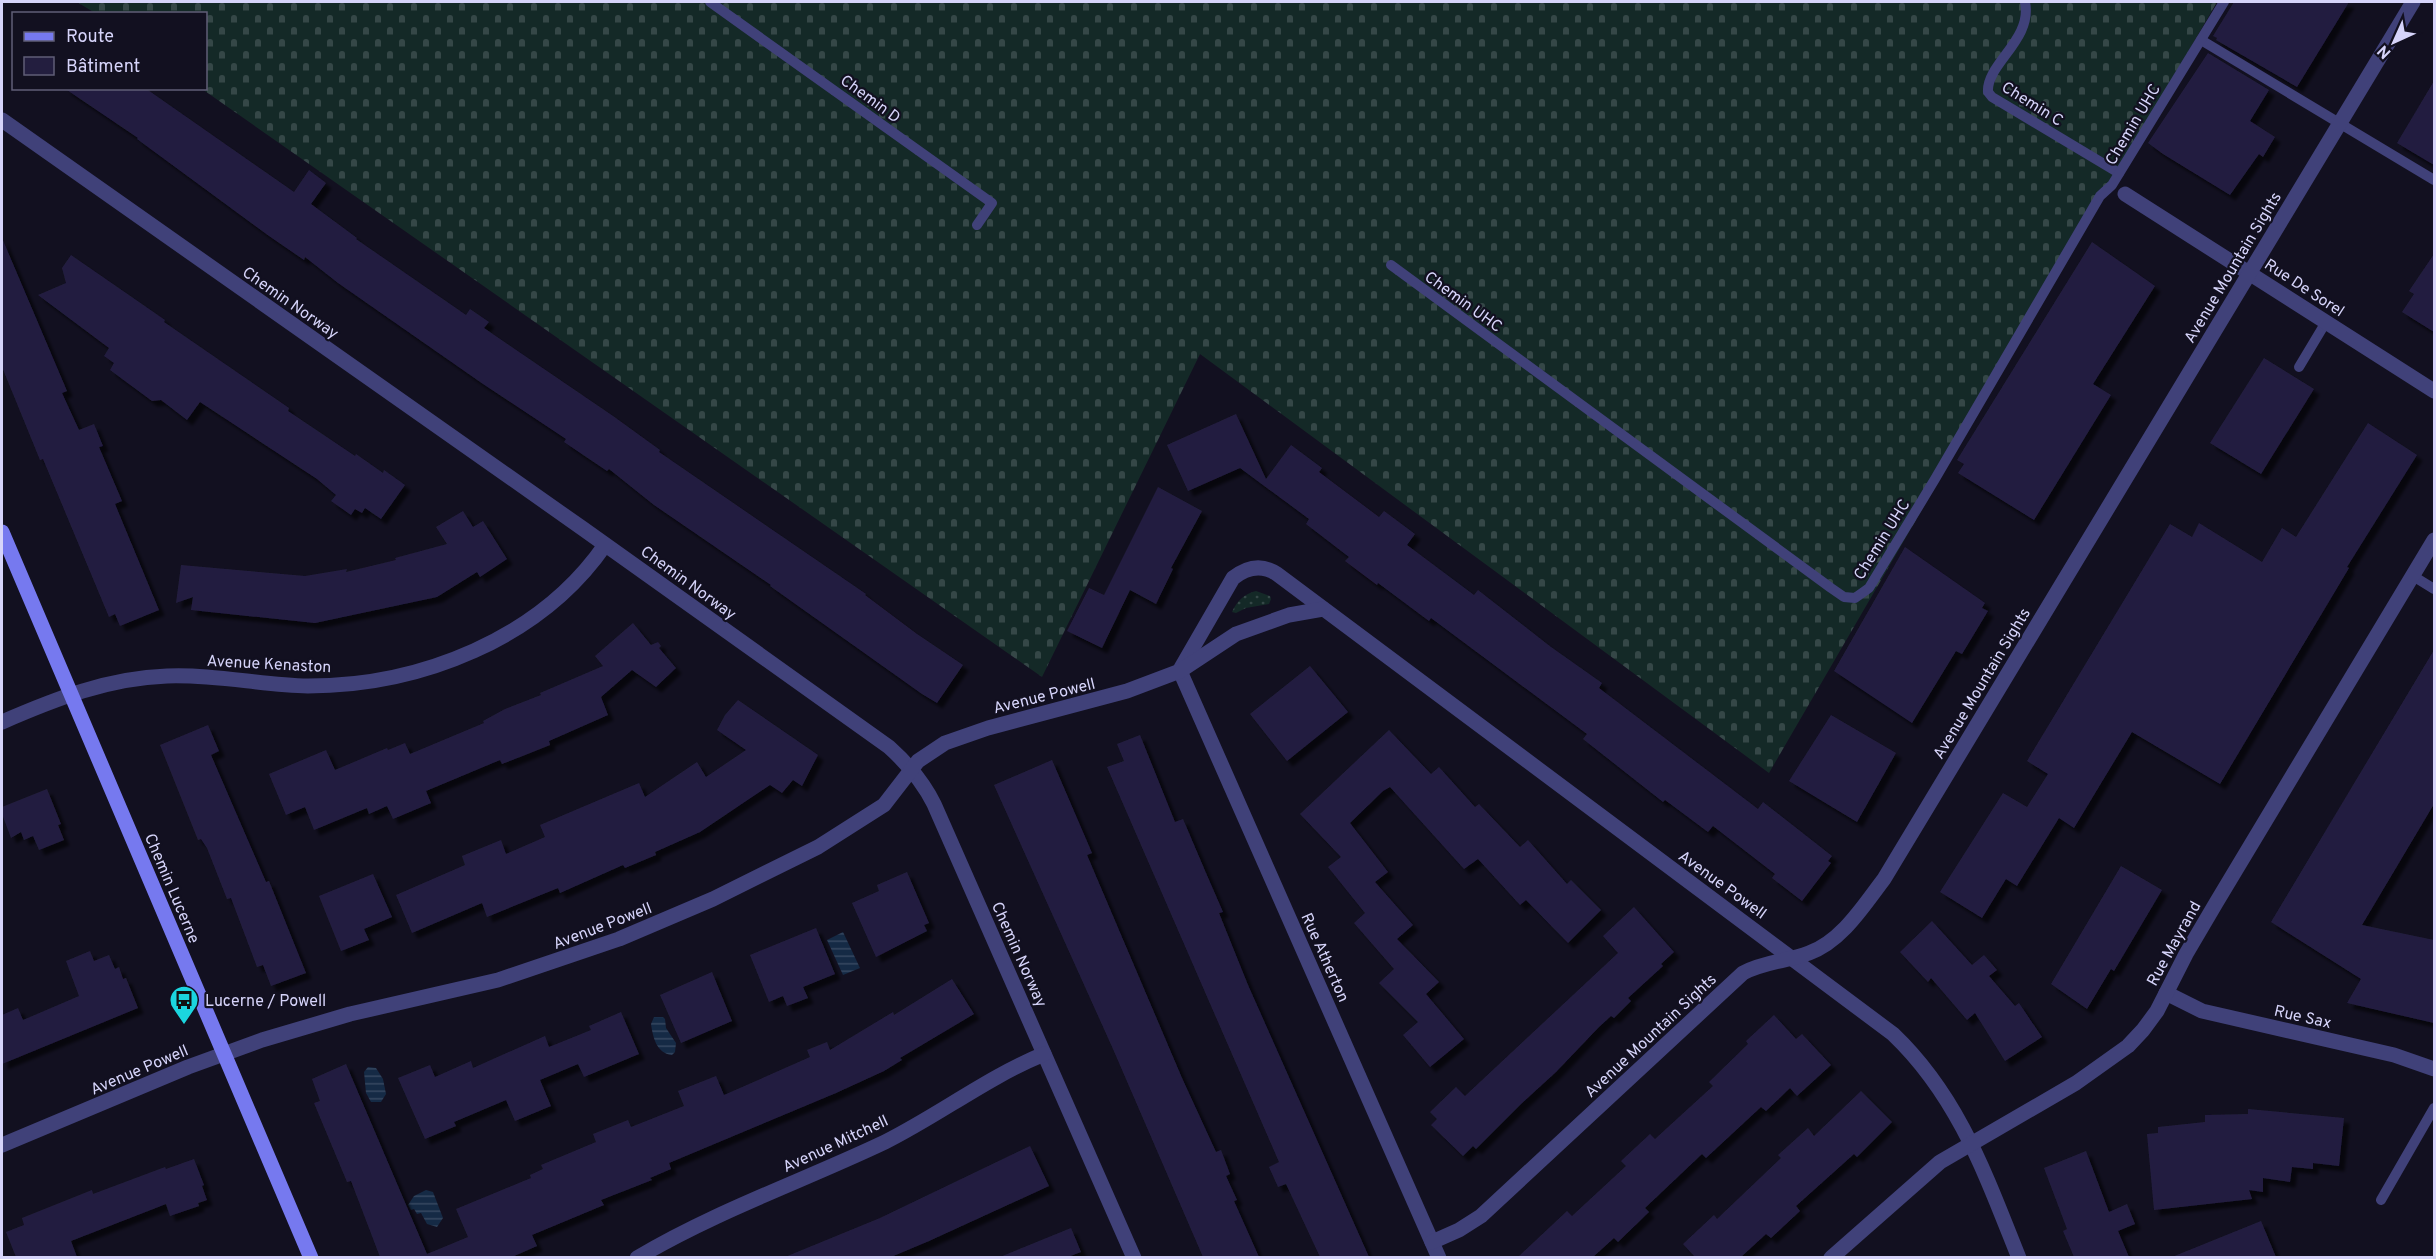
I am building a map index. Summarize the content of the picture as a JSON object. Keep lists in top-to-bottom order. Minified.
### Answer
{"streets":{"main road":["Chemin Lucerne"],"street":["Avenue Mountain Sights","Rue De Sorel","Chemin Norway","Avenue Kenaston","Avenue Powell","Rue Mayrand","Rue Atherton","Rue Sax","Avenue Mitchell"],"lane":["Chemin D","Chemin C","Chemin UHC"]},"crossings":[["Chemin C","Chemin UHC"],["Chemin UHC","Rue De Sorel"],["Avenue Mountain Sights","Rue De Sorel"],["Avenue Mountain Sights","Avenue Powell"],["Avenue Mountain Sights","Rue Atherton"],["Chemin Norway","Avenue Kenaston"],["Chemin Norway","Avenue Powell"],["Chemin Norway","Avenue Mitchell"],["Avenue Kenaston","Chemin Lucerne"],["Avenue Powell","Chemin Lucerne"],["Avenue Powell","Rue Mayrand"],["Avenue Powell","Rue Atherton"],["Rue Mayrand","Rue Sax"]],"places":{"bus stop":["Lucerne / Powell"]},"legend":["Route","Bâtiment"],"north":"bottom left"}
